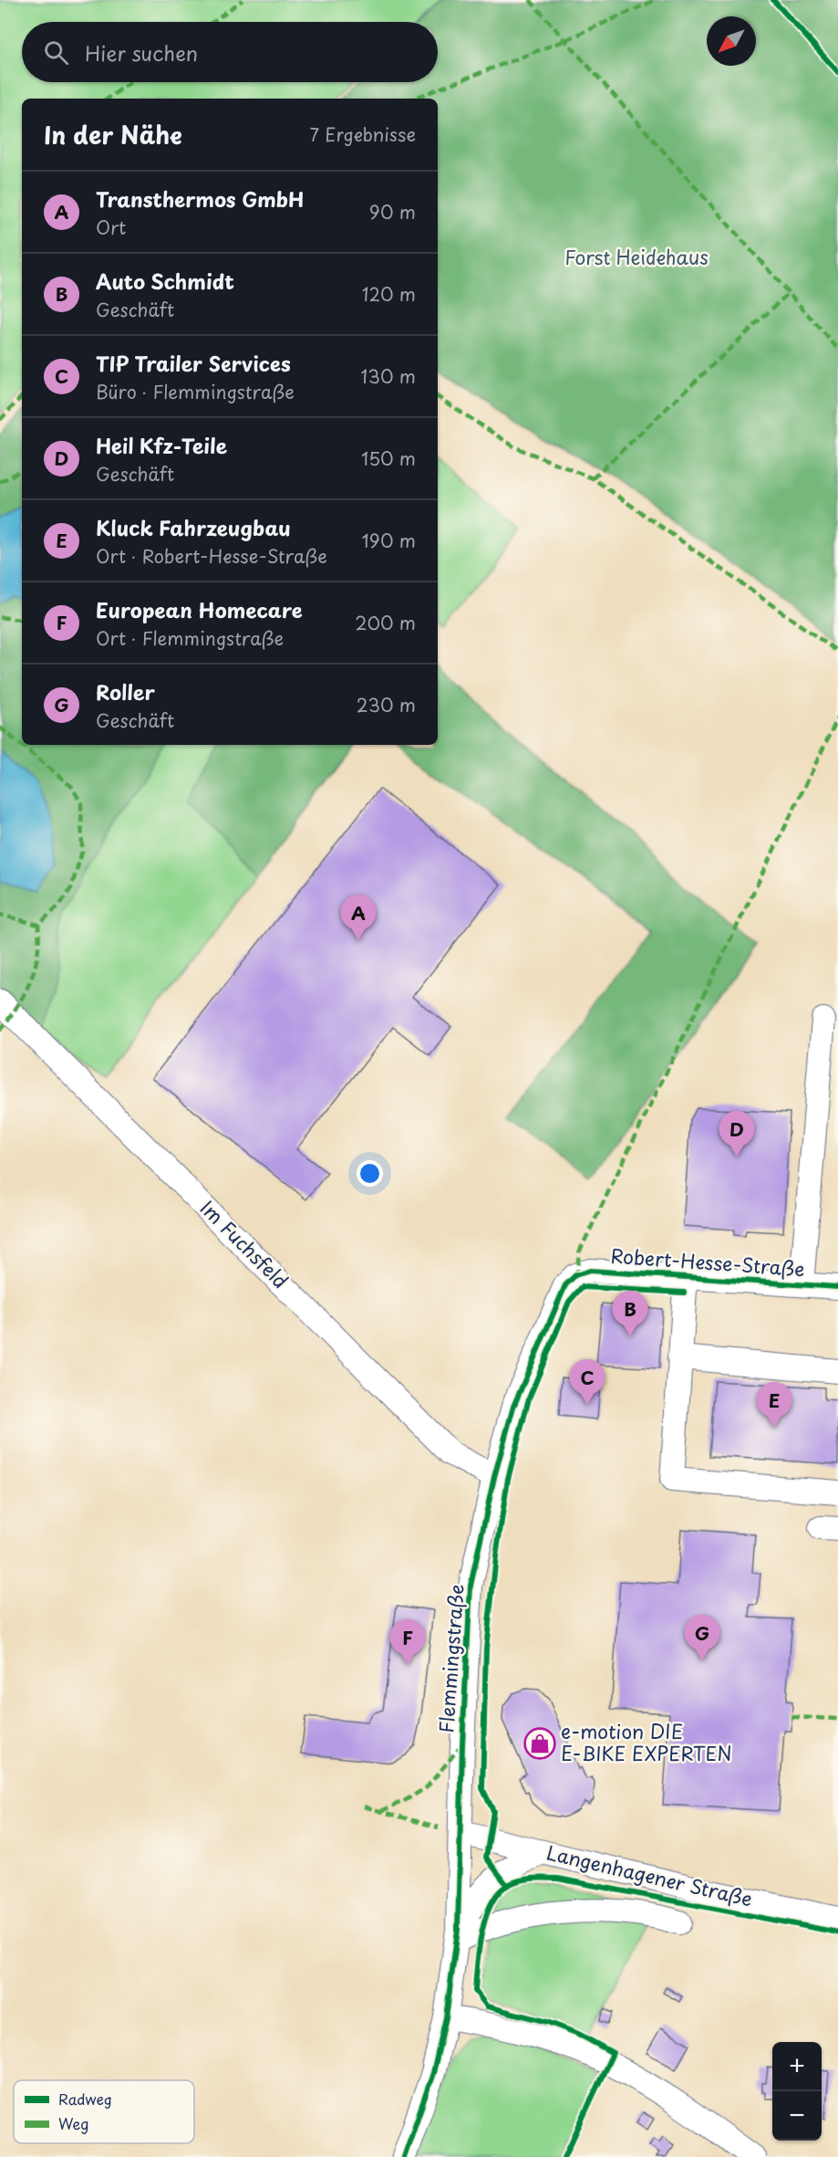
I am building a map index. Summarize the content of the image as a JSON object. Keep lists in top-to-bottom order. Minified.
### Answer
{"streets":{"street":["Im Fuchsfeld","Robert-Hesse-Straße","Flemmingstraße","Langenhagener Straße"]},"crossings":[["Im Fuchsfeld","Flemmingstraße"],["Robert-Hesse-Straße","Flemmingstraße"],["Flemmingstraße","Langenhagener Straße"]],"parks":["Forst Heidehaus"],"places":{"shop":["e-motion DIE E-BIKE EXPERTEN"]},"legend":["Radweg","Weg"],"north":"bottom left","page":{"search":"Hier suchen","heading":["In der Nähe","7 Ergebnisse"],"list":[{"mark":"A","name":"Transthermos GmbH","note":"Ort","value":"90 m"},{"mark":"B","name":"Auto Schmidt","note":"Geschäft","value":"120 m"},{"mark":"C","name":"TIP Trailer Services","note":"Büro · Flemmingstraße","value":"130 m"},{"mark":"D","name":"Heil Kfz-Teile","note":"Geschäft","value":"150 m"},{"mark":"E","name":"Kluck Fahrzeugbau","note":"Ort · Robert-Hesse-Straße","value":"190 m"},{"mark":"F","name":"European Homecare","note":"Ort · Flemmingstraße","value":"200 m"},{"mark":"G","name":"Roller","note":"Geschäft","value":"230 m"}],"pins":["A","D","B","C","E","G","F"],"map_buttons":["+","−"]}}
